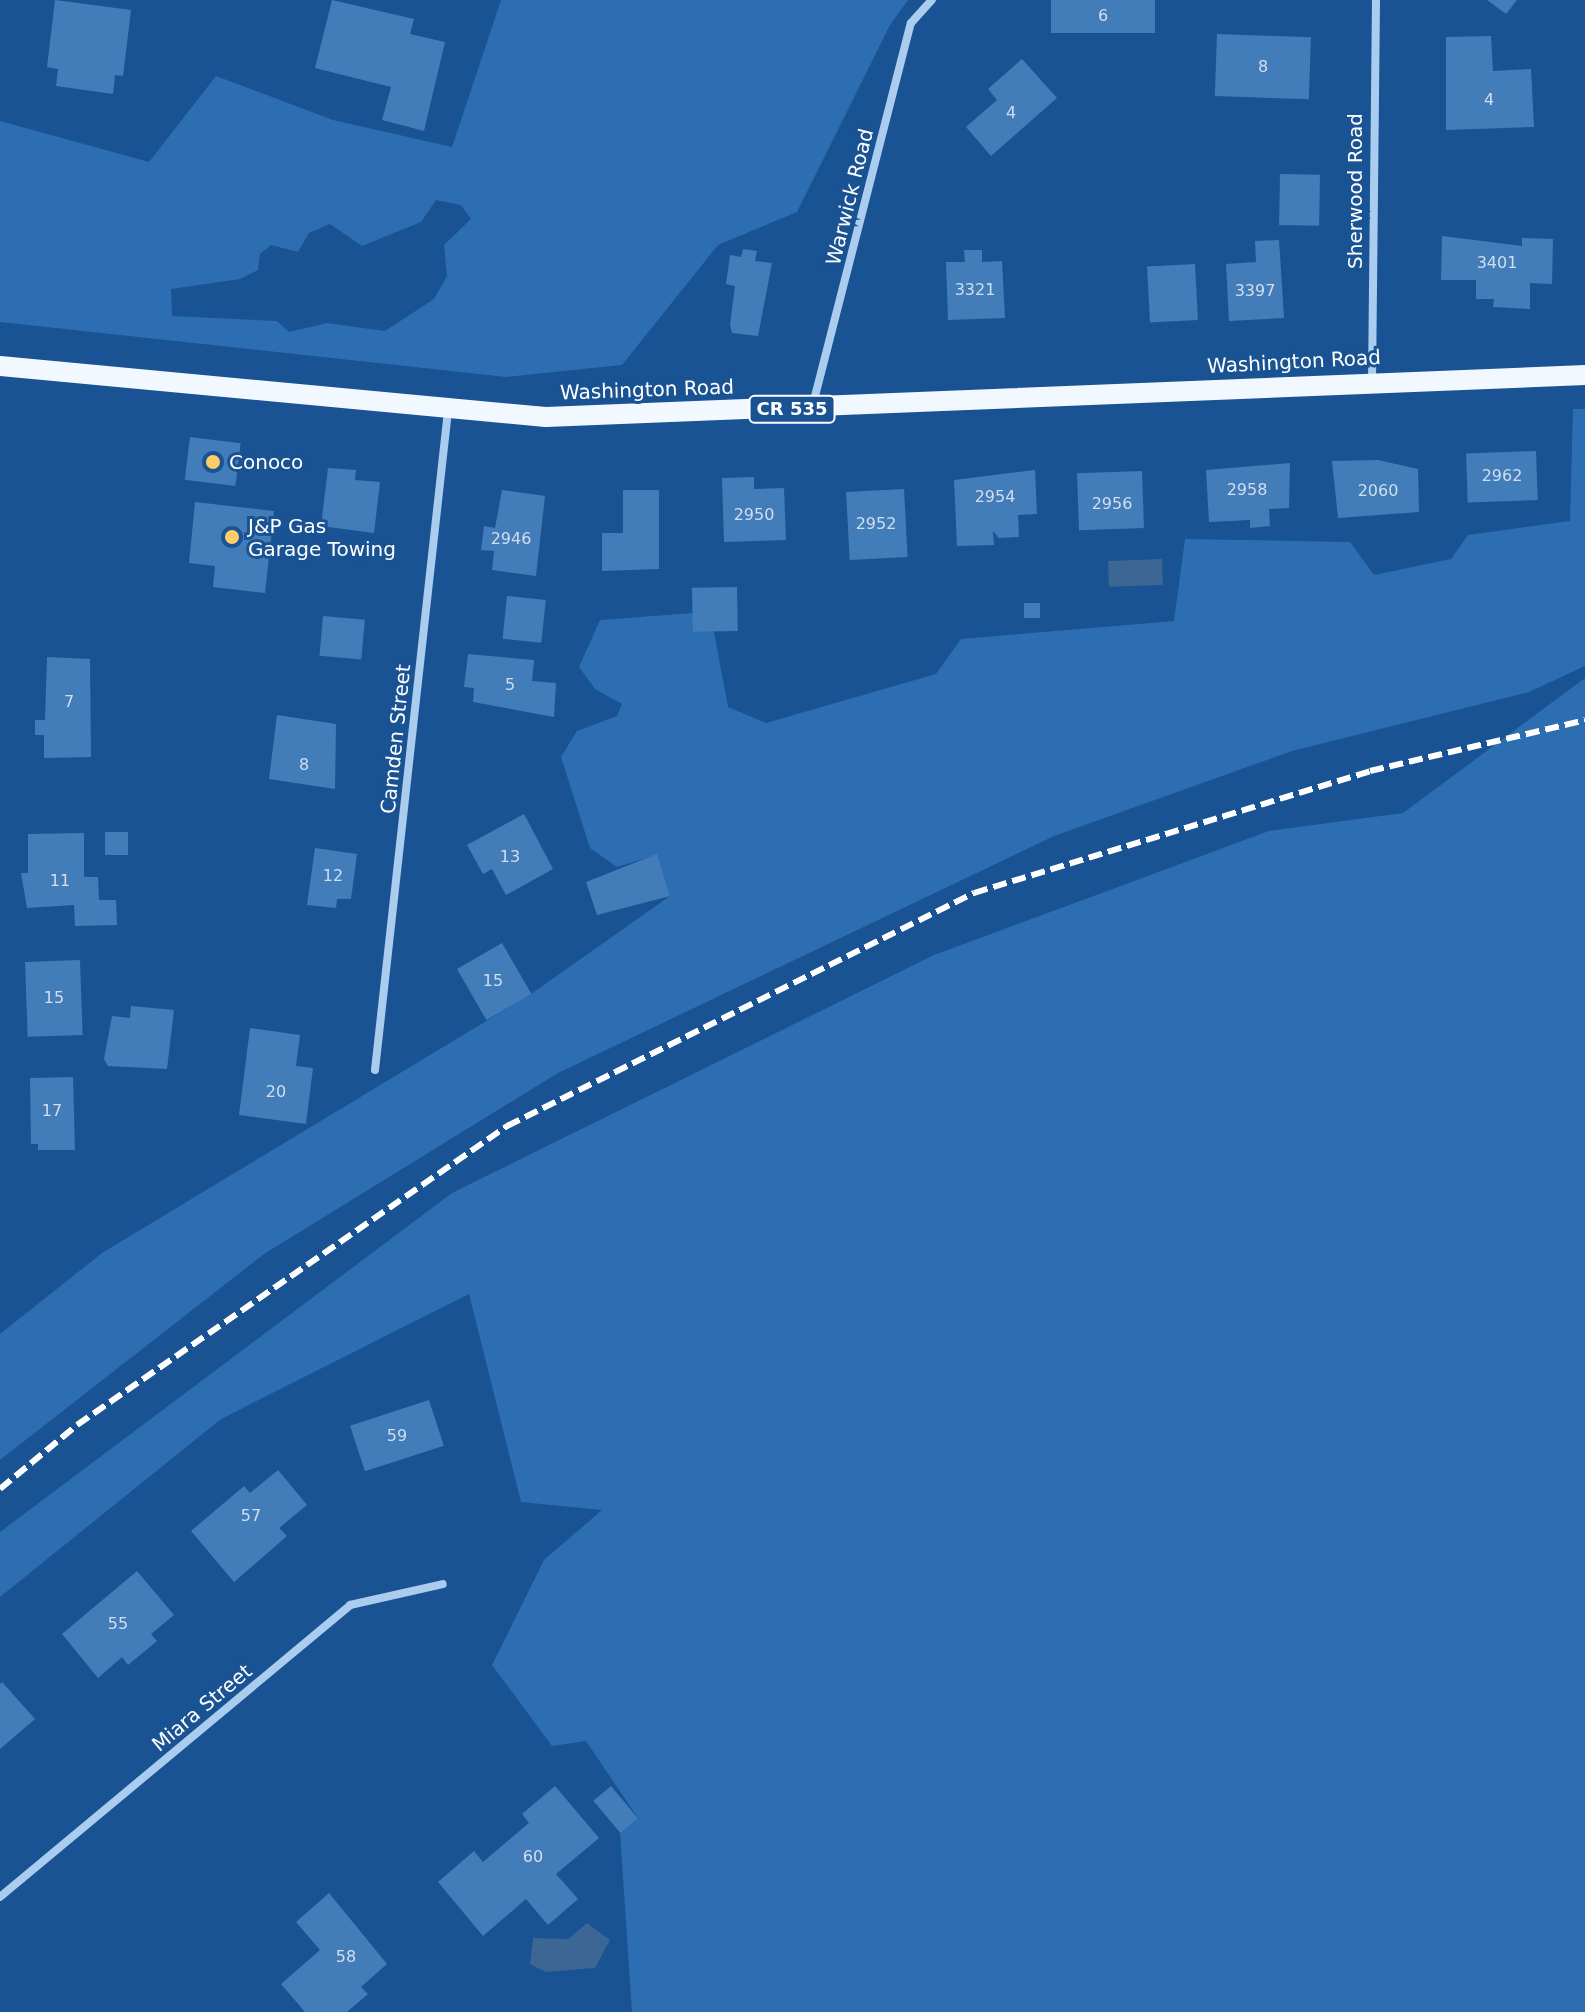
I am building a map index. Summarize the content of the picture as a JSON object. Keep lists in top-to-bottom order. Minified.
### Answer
{"streets":{"main road":["Washington Road","CR 535"],"street":["Sherwood Road","Warwick Road","Camden Street","Miara Street"]},"crossings":[["Sherwood Road","Washington Road"],["Warwick Road","Washington Road"],["Washington Road","Camden Street"]],"places":["Conoco","J&P Gas Garage Towing"],"house_numbers":["6","8","4","4","3401","3321","3397","2962","2958","2060","2954","2956","2950","2952","2946","5","7","8","13","12","11","15","15","20","17","59","57","55","60","58"]}
